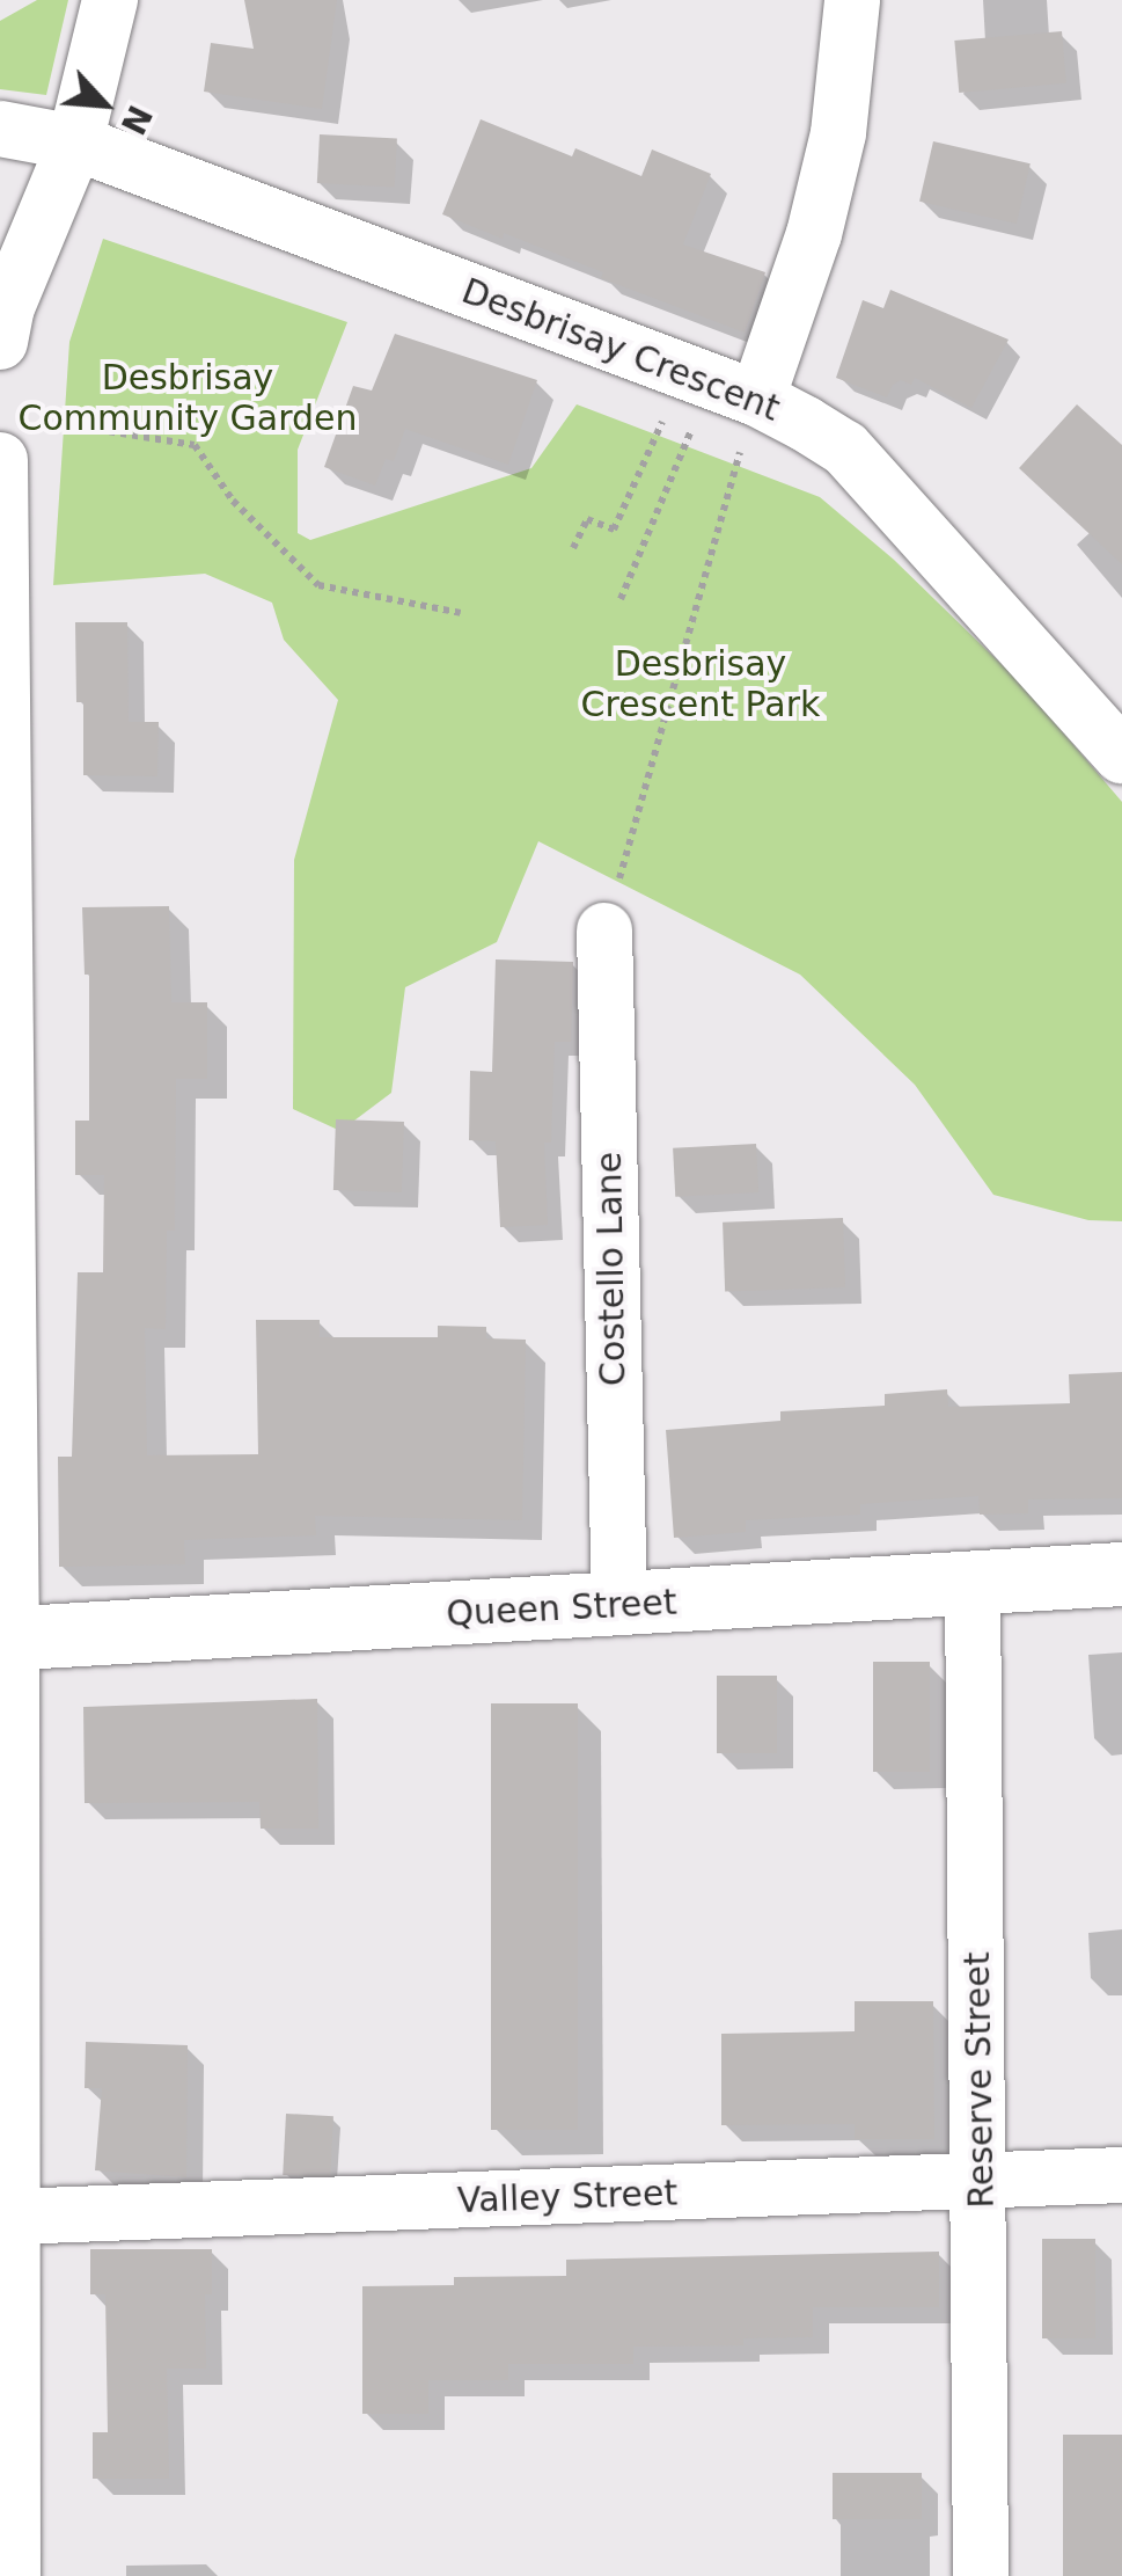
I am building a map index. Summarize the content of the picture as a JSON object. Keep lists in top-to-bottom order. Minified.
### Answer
{"streets":{"street":["Desbrisay Crescent","Costello Lane","Queen Street","Reserve Street","Valley Street"]},"crossings":[["Costello Lane","Queen Street"],["Queen Street","Reserve Street"],["Reserve Street","Valley Street"]],"parks":["Desbrisay Community Garden","Desbrisay Crescent Park"],"north":"bottom right"}
